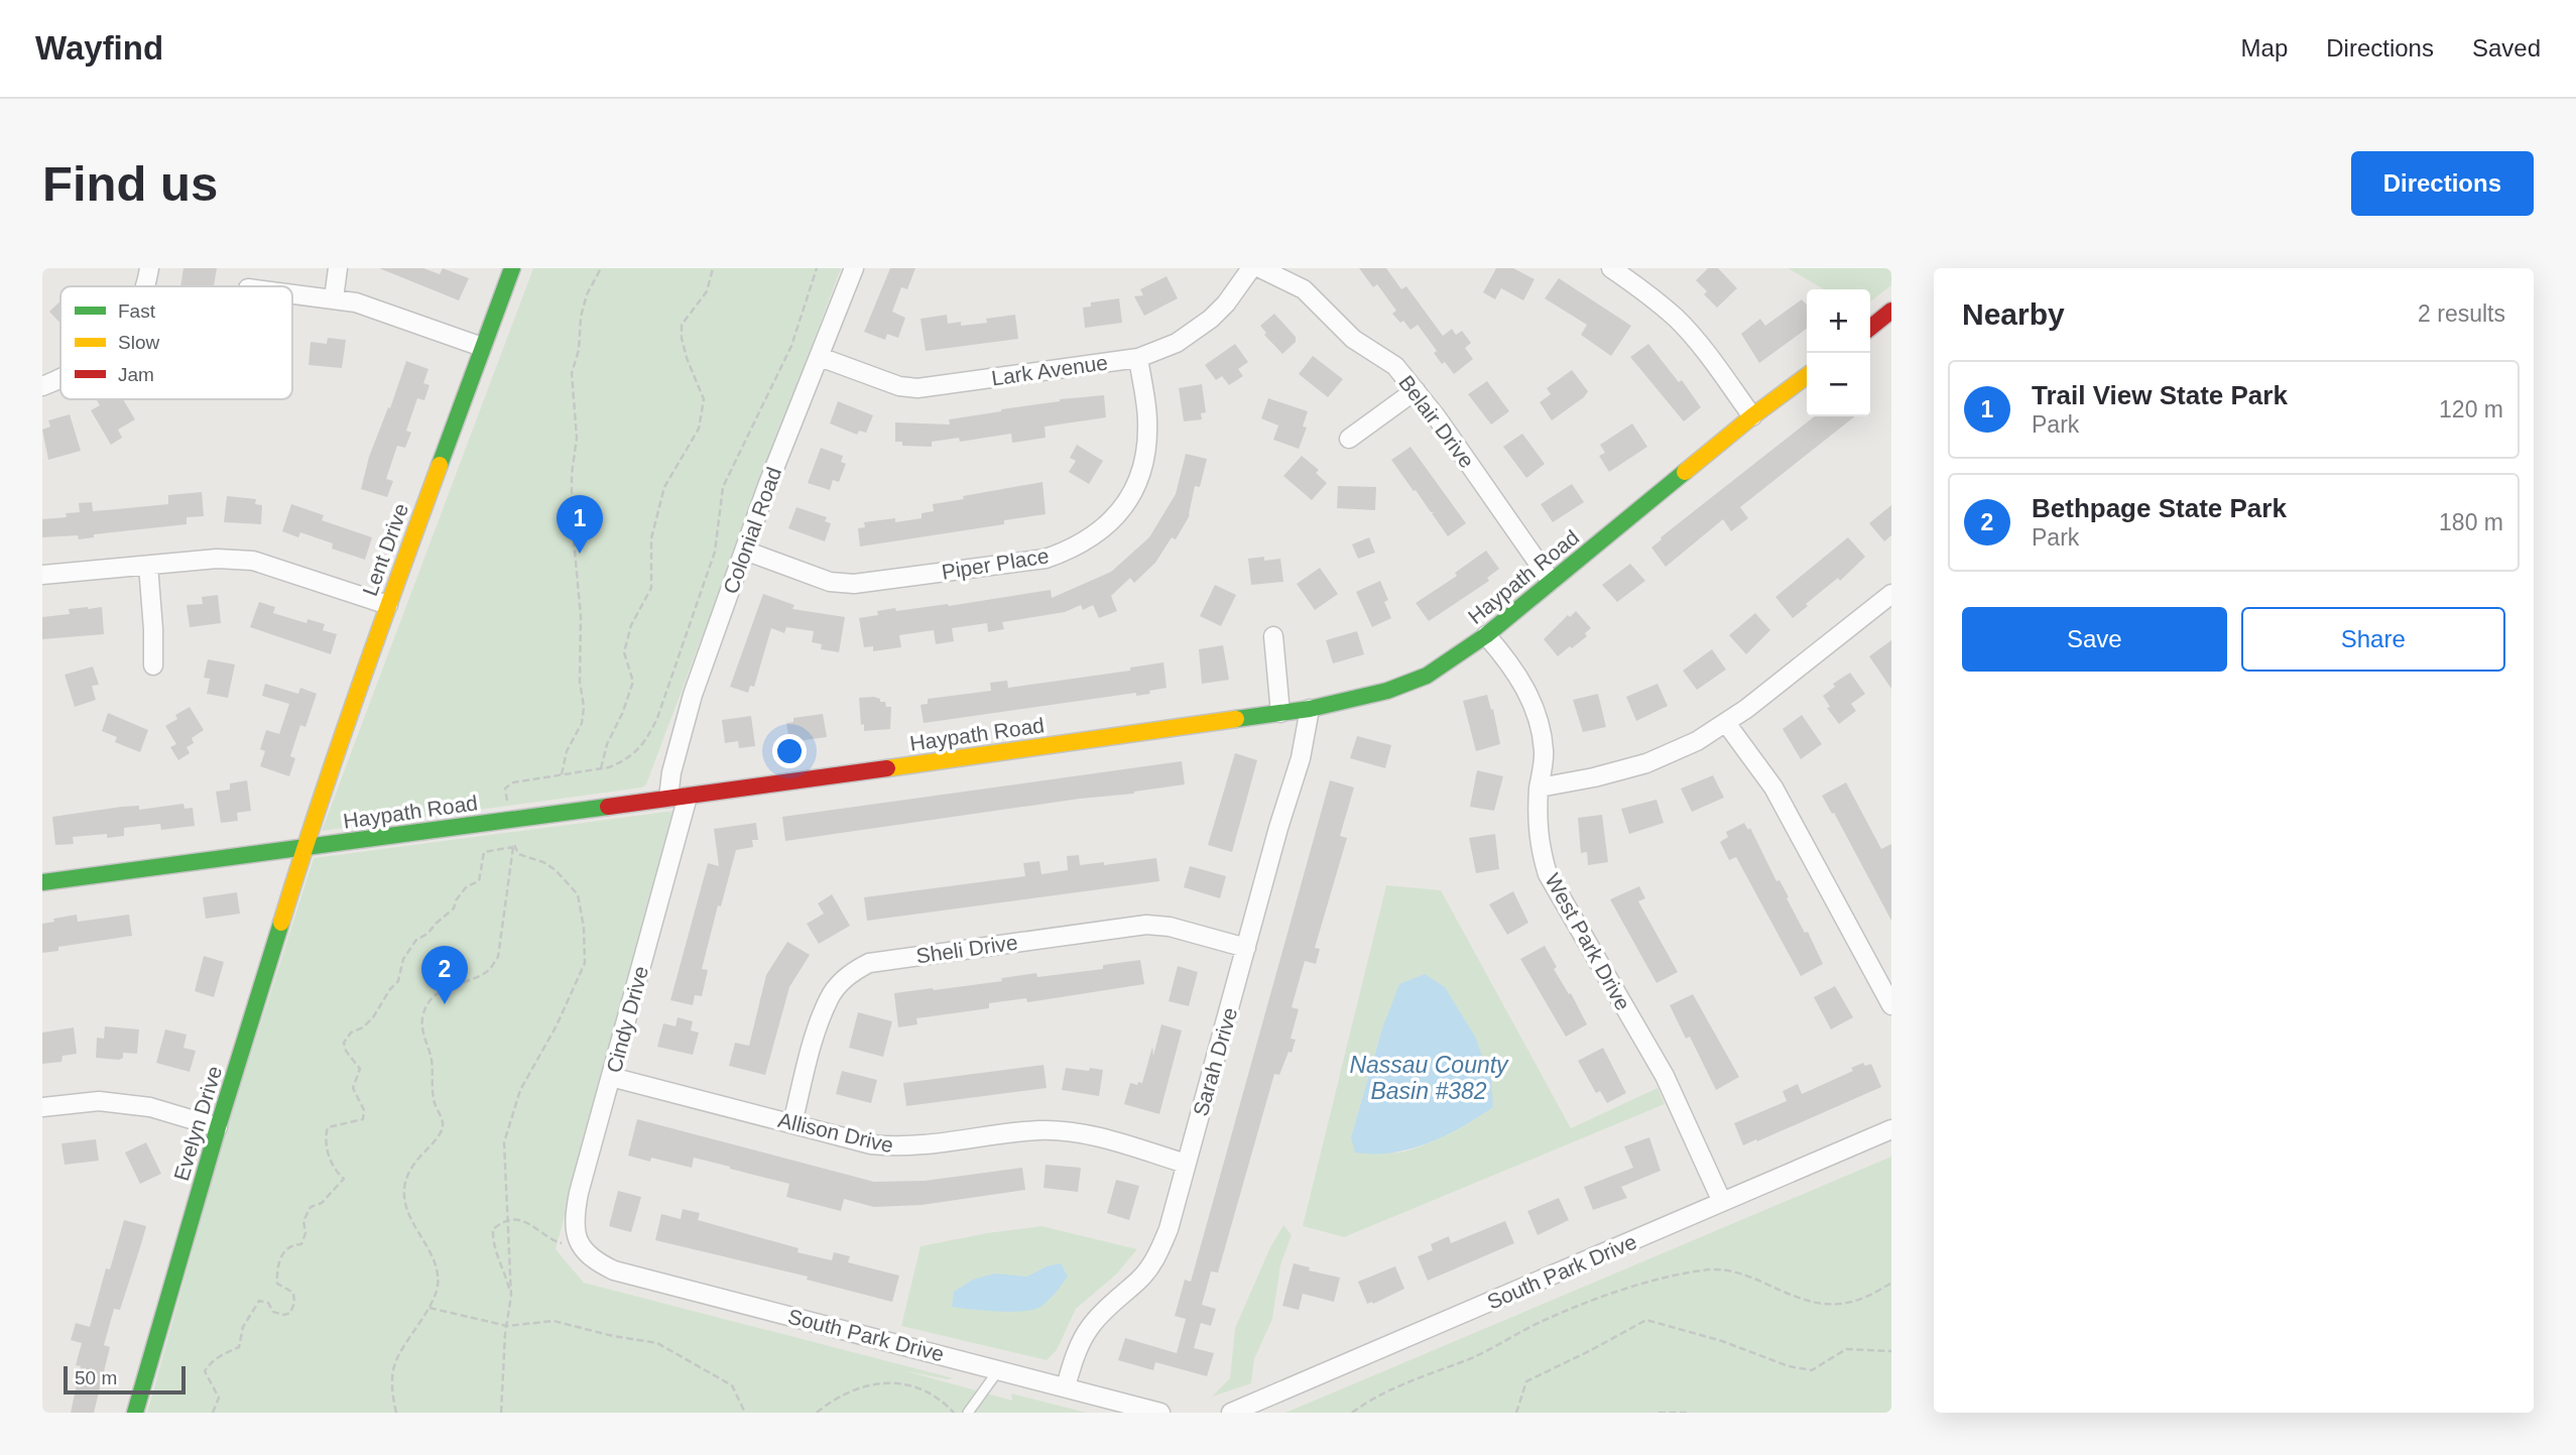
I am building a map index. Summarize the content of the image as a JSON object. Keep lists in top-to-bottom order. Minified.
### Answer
{"streets":{"street":["Lark Avenue","Belair Drive","Colonial Road","Lent Drive","Piper Place","Haypath Road","West Park Drive","Sheli Drive","Cindy Drive","Sarah Drive","Evelyn Drive","Allison Drive","South Park Drive"]},"crossings":[["Lark Avenue","Colonial Road"],["Lark Avenue","Piper Place"],["Belair Drive","Haypath Road"],["Colonial Road","Piper Place"],["Colonial Road","Haypath Road"],["Lent Drive","Haypath Road"],["Lent Drive","Evelyn Drive"],["Haypath Road","West Park Drive"],["Haypath Road","Cindy Drive"],["Haypath Road","Sarah Drive"],["Haypath Road","Evelyn Drive"],["West Park Drive","South Park Drive"],["Sheli Drive","Sarah Drive"],["Sheli Drive","Allison Drive"],["Cindy Drive","Allison Drive"],["Cindy Drive","South Park Drive"],["Sarah Drive","Allison Drive"],["Sarah Drive","South Park Drive"]],"water":["Nassau County Basin #382"],"legend":["Fast","Slow","Jam"],"scale_bar":"50 m","page":{"header":"Wayfind","nav":["Map","Directions","Saved"],"buttons":["Directions",["Save","Share"]],"title":"Find us","heading":["Nearby","2 results"],"map_buttons":["+","−"],"list":[{"mark":"1","name":"Trail View State Park","note":"Park","value":"120 m"},{"mark":"2","name":"Bethpage State Park","note":"Park","value":"180 m"}],"pins":["1","2"],"scale":"50 m"}}
